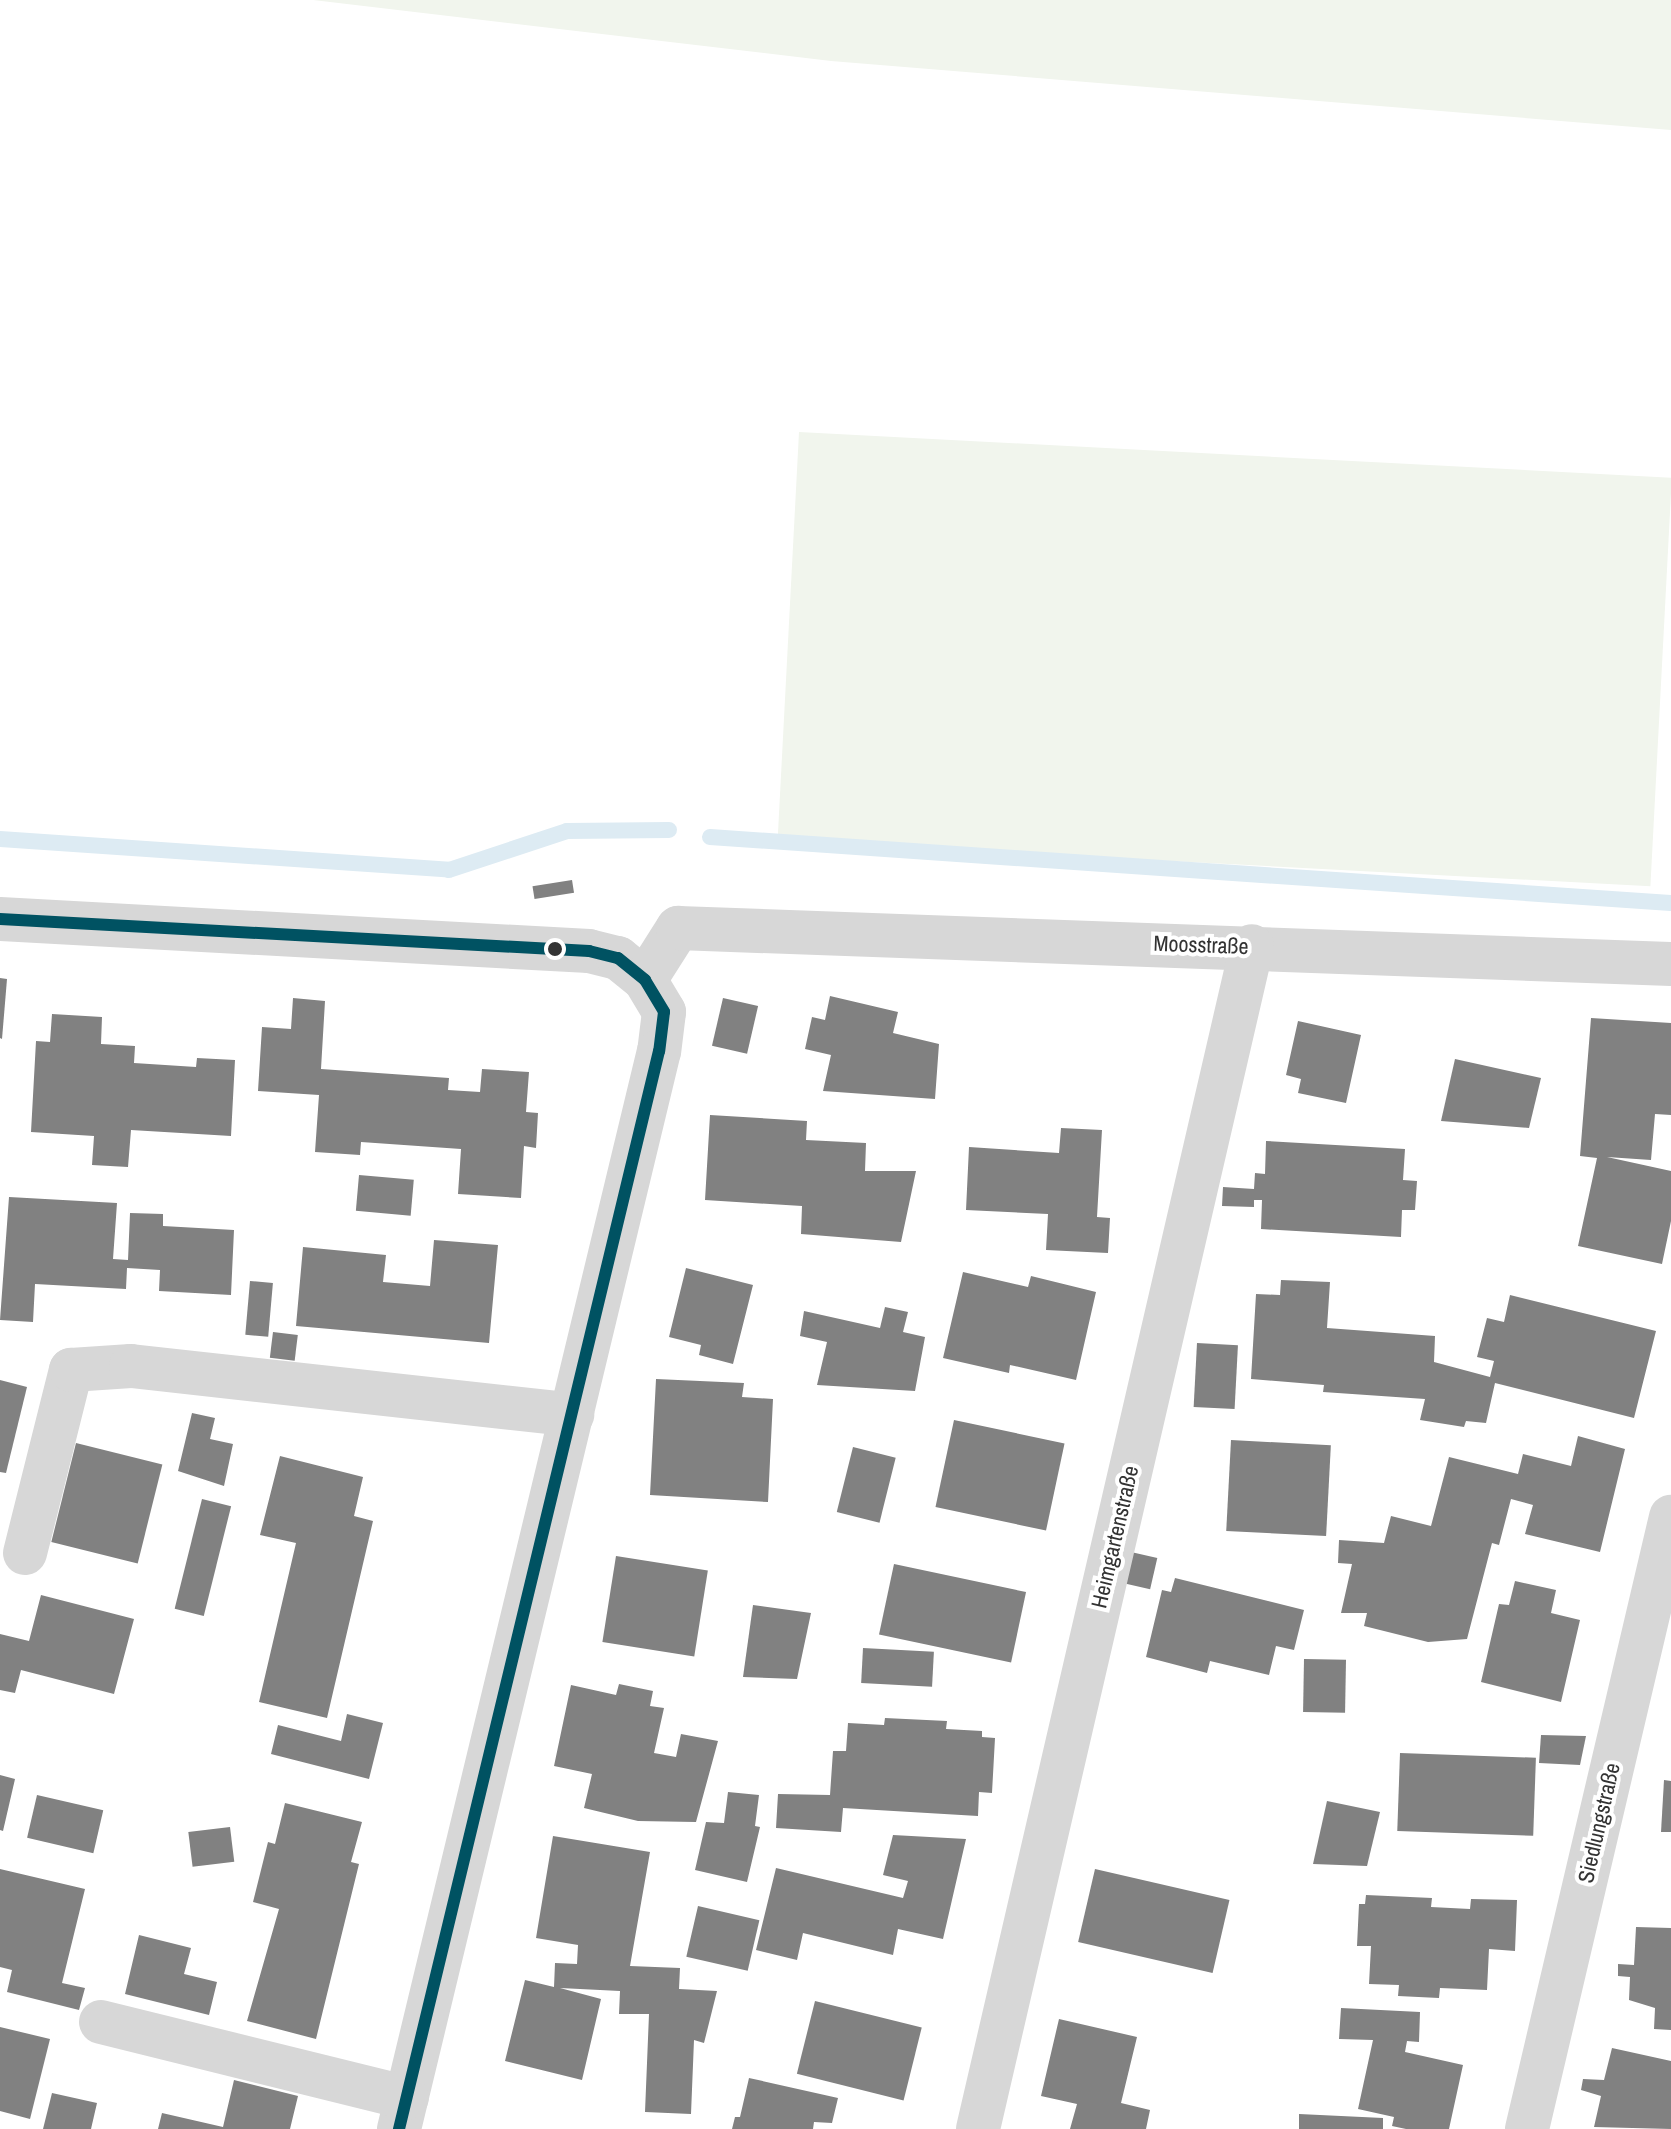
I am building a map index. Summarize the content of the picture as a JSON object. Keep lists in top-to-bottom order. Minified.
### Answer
{"streets":{"street":["Moosstraße","Heimgartenstraße","Siedlungstraße"]},"crossings":[["Moosstraße","Heimgartenstraße"]]}
